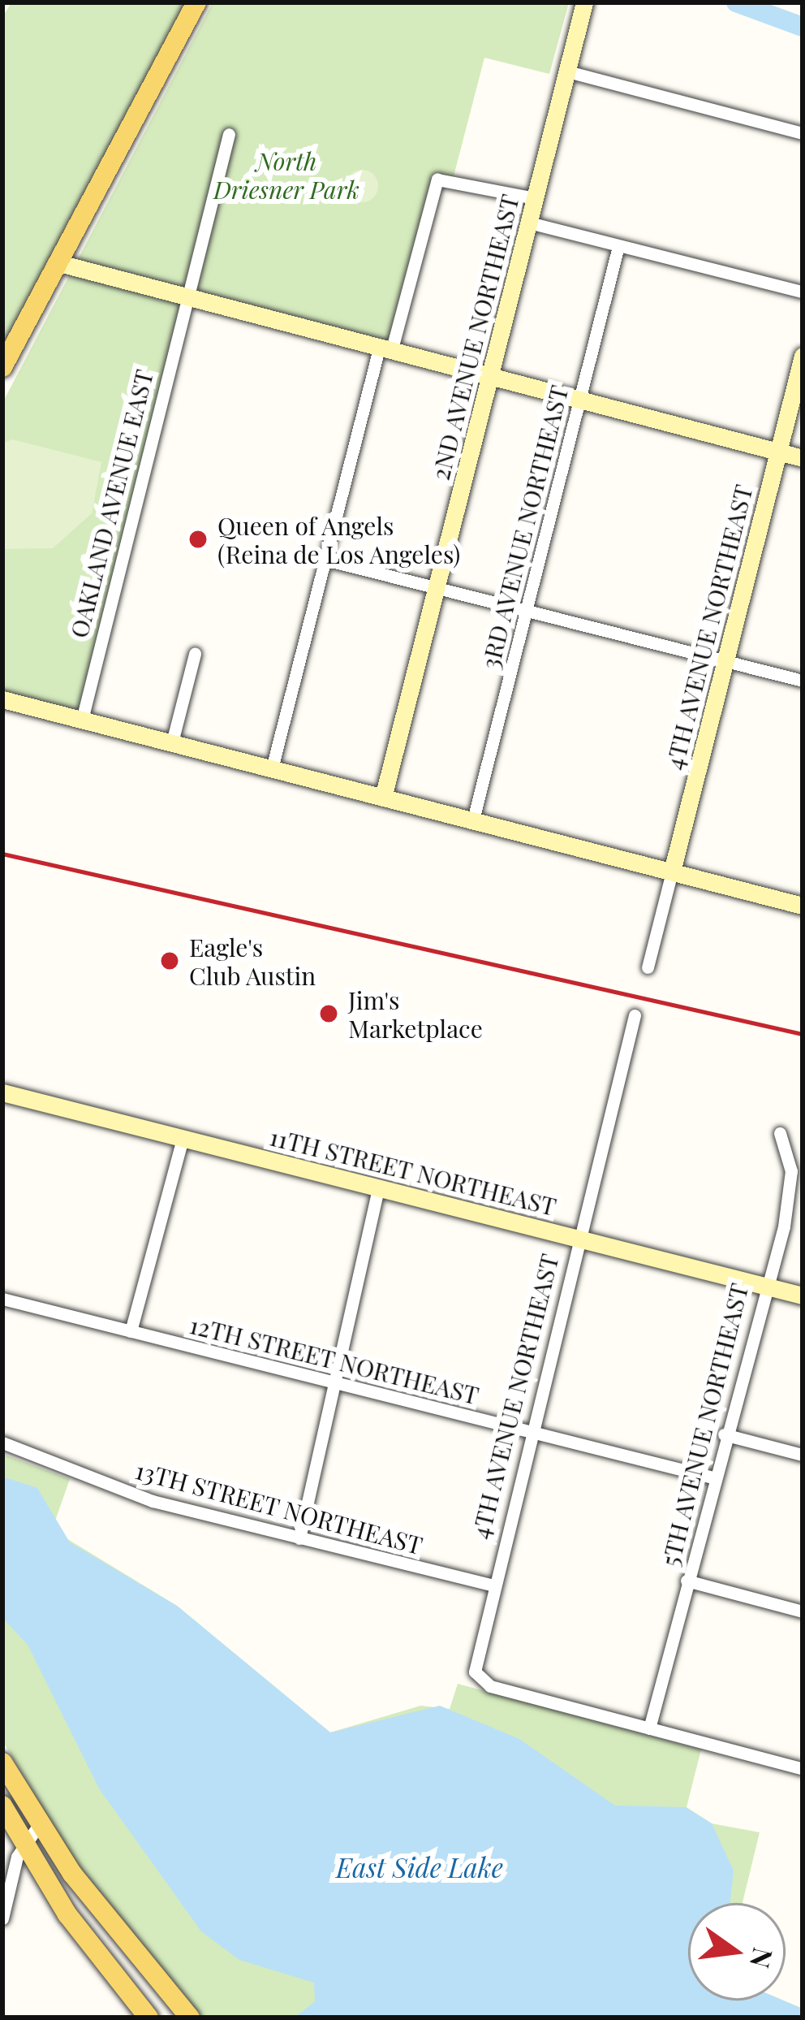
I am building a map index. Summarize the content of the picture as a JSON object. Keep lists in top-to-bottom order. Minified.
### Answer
{"streets":{"street":["2ND AVENUE NORTHEAST","OAKLAND AVENUE EAST","3RD AVENUE NORTHEAST","4TH AVENUE NORTHEAST","11TH STREET NORTHEAST","12TH STREET NORTHEAST","5TH AVENUE NORTHEAST","13TH STREET NORTHEAST"]},"crossings":[["4TH AVENUE NORTHEAST","11TH STREET NORTHEAST"],["4TH AVENUE NORTHEAST","12TH STREET NORTHEAST"],["4TH AVENUE NORTHEAST","5TH AVENUE NORTHEAST"],["4TH AVENUE NORTHEAST","13TH STREET NORTHEAST"],["11TH STREET NORTHEAST","5TH AVENUE NORTHEAST"],["12TH STREET NORTHEAST","5TH AVENUE NORTHEAST"]],"water":["East Side Lake"],"parks":["North Driesner Park"],"places":["Queen of Angels (Reina de Los Angeles)","Eagle's Club Austin","Jim's Marketplace"],"north":"right"}
